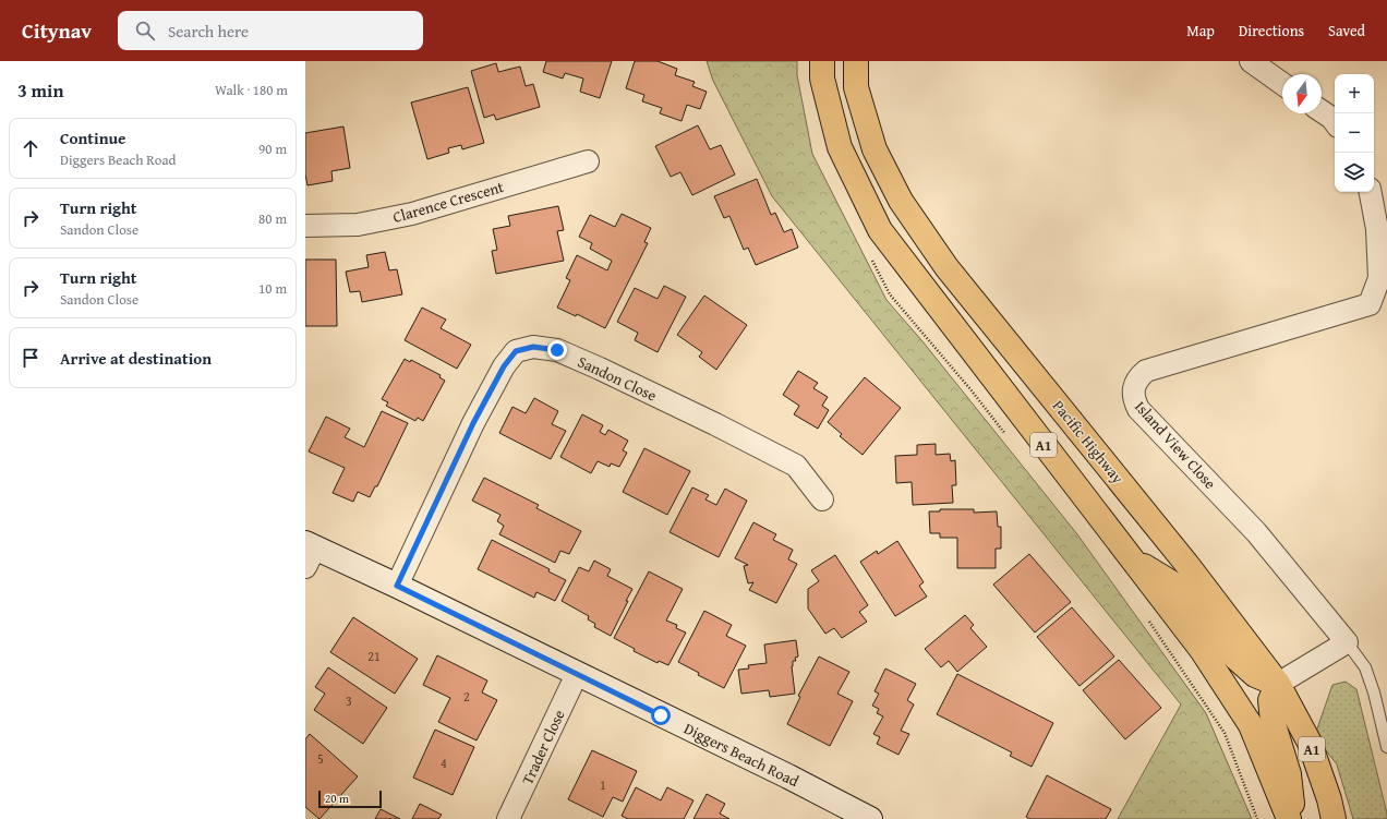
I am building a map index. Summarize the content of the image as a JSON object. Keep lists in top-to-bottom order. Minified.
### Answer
{"streets":{"highway":["Pacific Highway","A1"],"street":["Clarence Crescent","Sandon Close","Island View Close","Trader Close","Diggers Beach Road"]},"crossings":[["Sandon Close","Diggers Beach Road"],["Trader Close","Diggers Beach Road"]],"house_numbers":["21","2","3","5","4","1"],"scale_bar":"20 m","north":"bottom","page":{"header":"Citynav","search":"Search here","nav":["Map","Directions","Saved"],"heading":["3 min","Walk · 180 m"],"map_buttons":["+","−"],"list":[["Continue","Diggers Beach Road","90 m"],["Turn right","Sandon Close","80 m"],["Turn right","Sandon Close","10 m"],"Arrive at destination"],"scale":"20 m"}}
